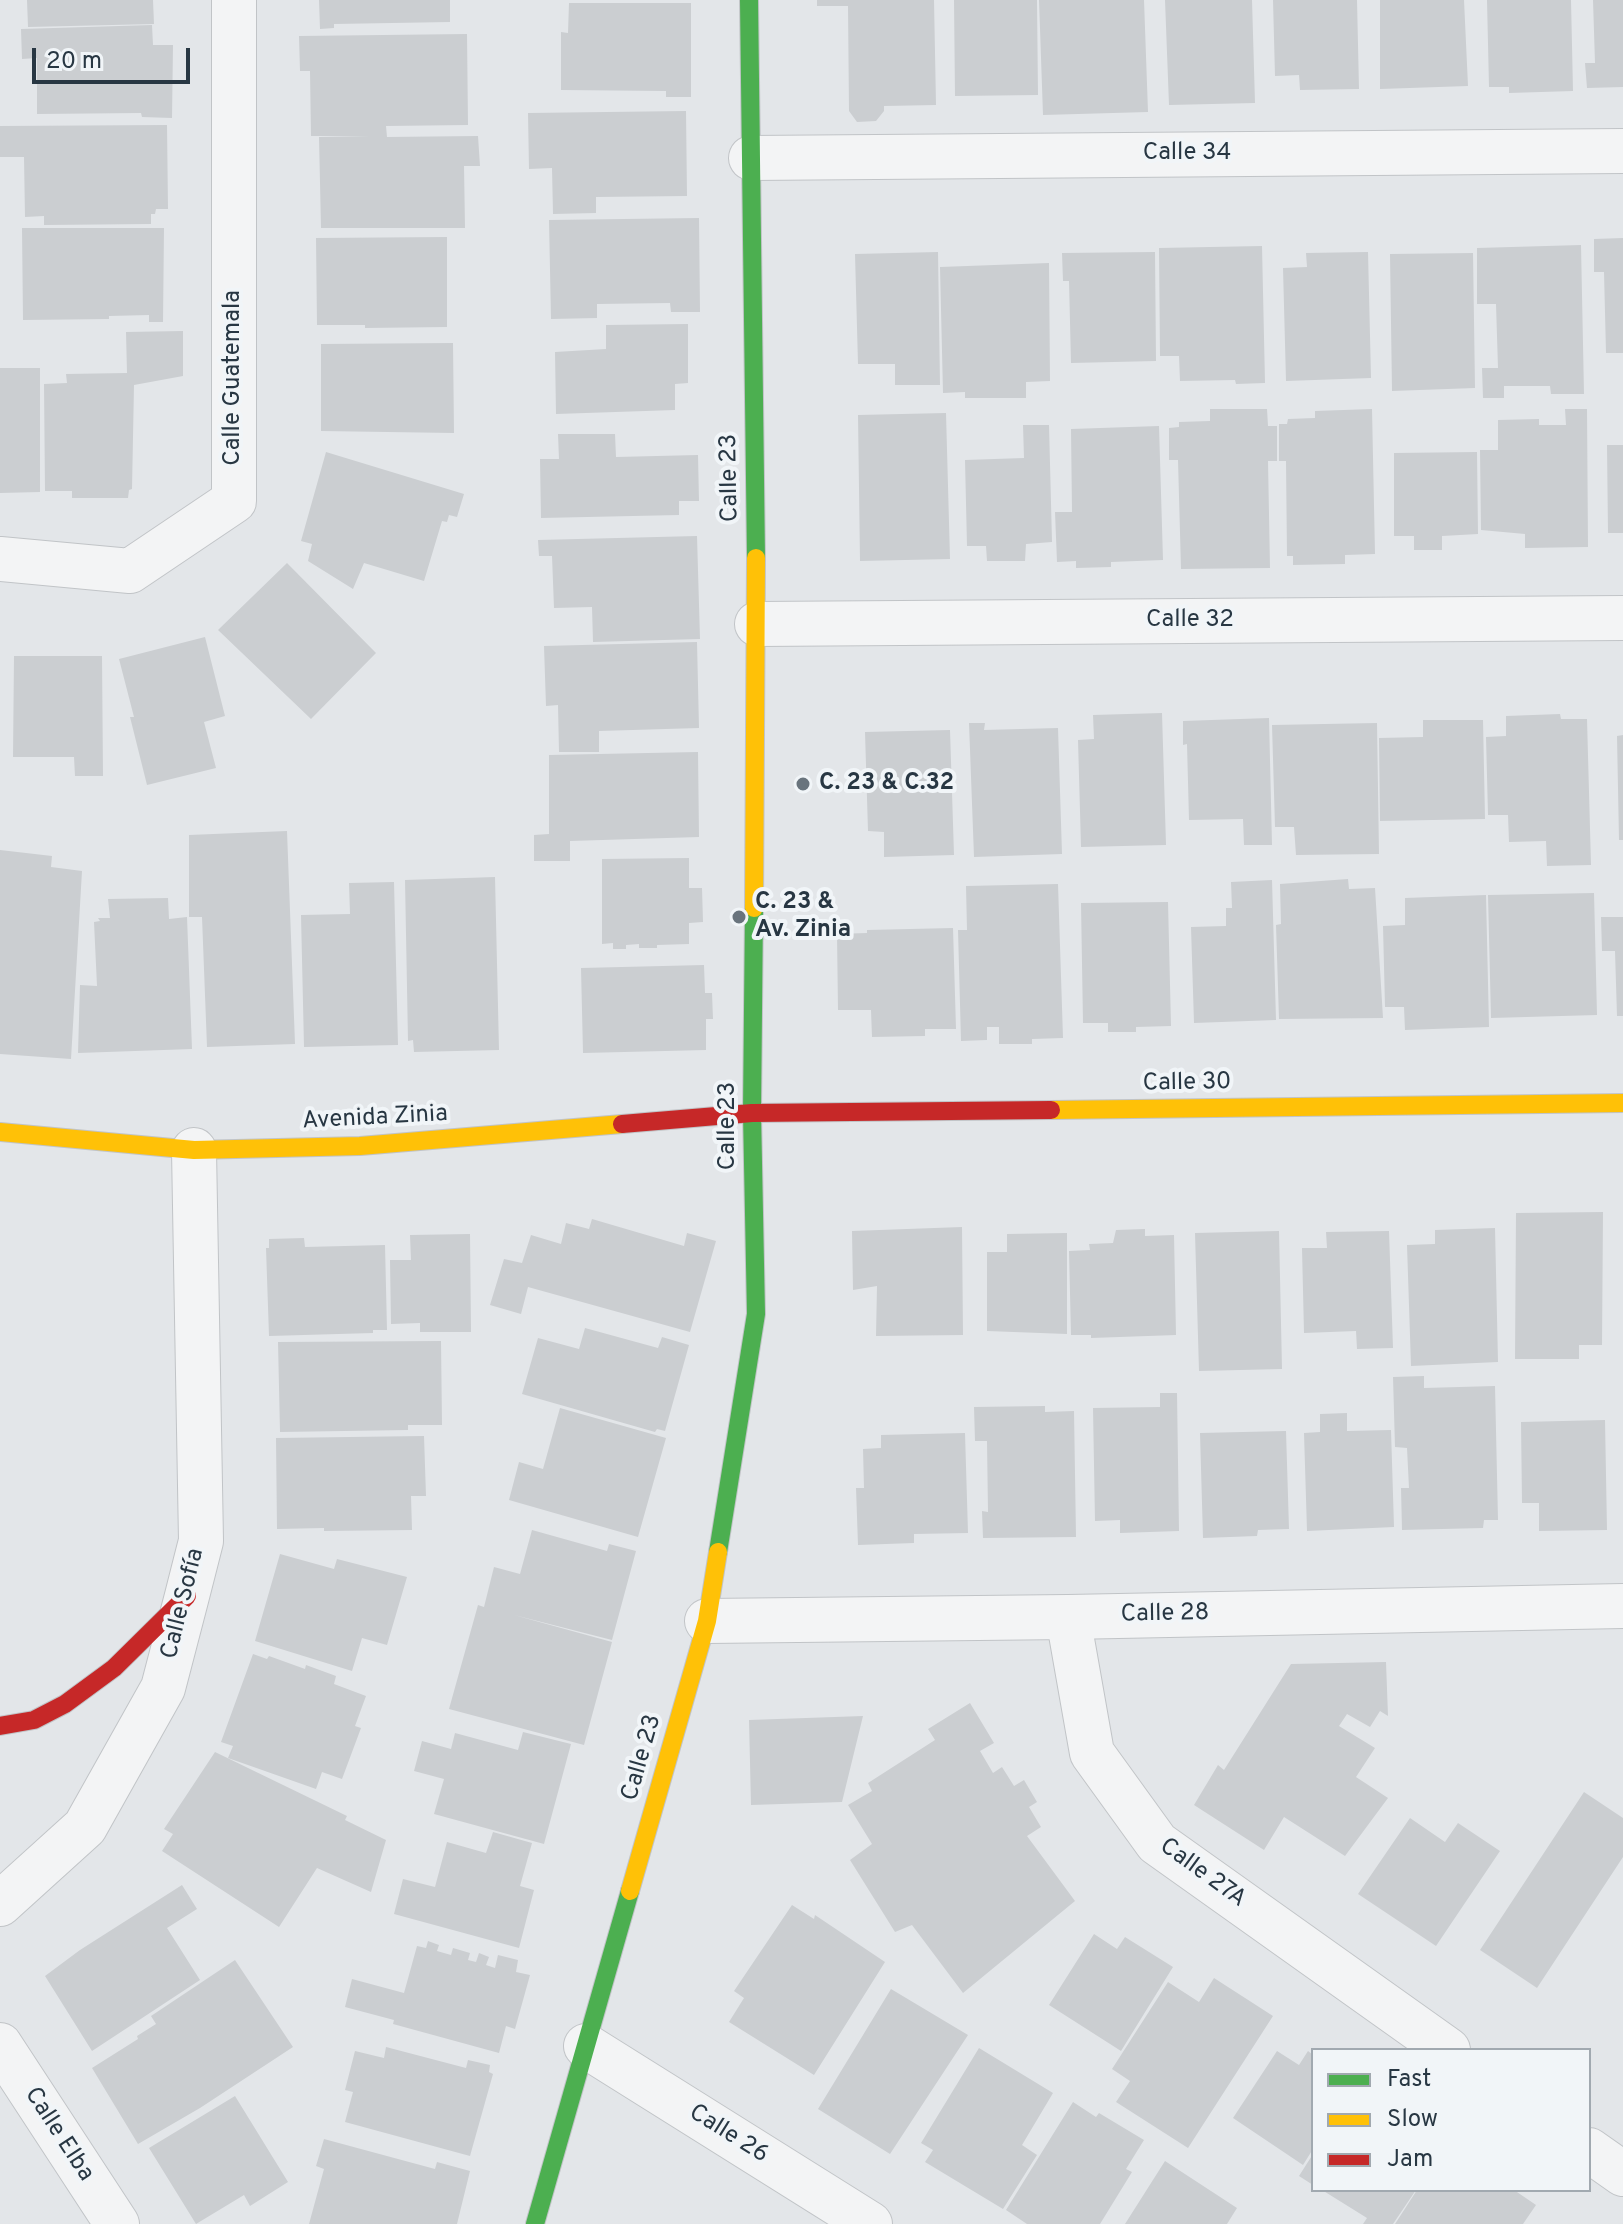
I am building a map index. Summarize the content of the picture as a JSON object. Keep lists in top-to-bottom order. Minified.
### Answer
{"streets":{"main road":["Calle 23","Calle 30","Avenida Zinia"],"street":["Calle 34","Calle Guatemala","Calle 32","Calle Sofía","Calle 28","Calle 27A","Calle Elba","Calle 26"]},"crossings":[["Calle 34","Calle 23"],["Calle 23","Calle 32"],["Calle 23","Calle 30"],["Calle 23","Avenida Zinia"],["Calle 23","Calle 28"],["Calle 23","Calle 26"],["Calle 30","Avenida Zinia"],["Avenida Zinia","Calle Sofía"],["Calle 28","Calle 27A"]],"places":["C. 23 & C.32","C. 23 & Av. Zinia"],"legend":["Fast","Slow","Jam"],"scale_bar":"20 m"}
